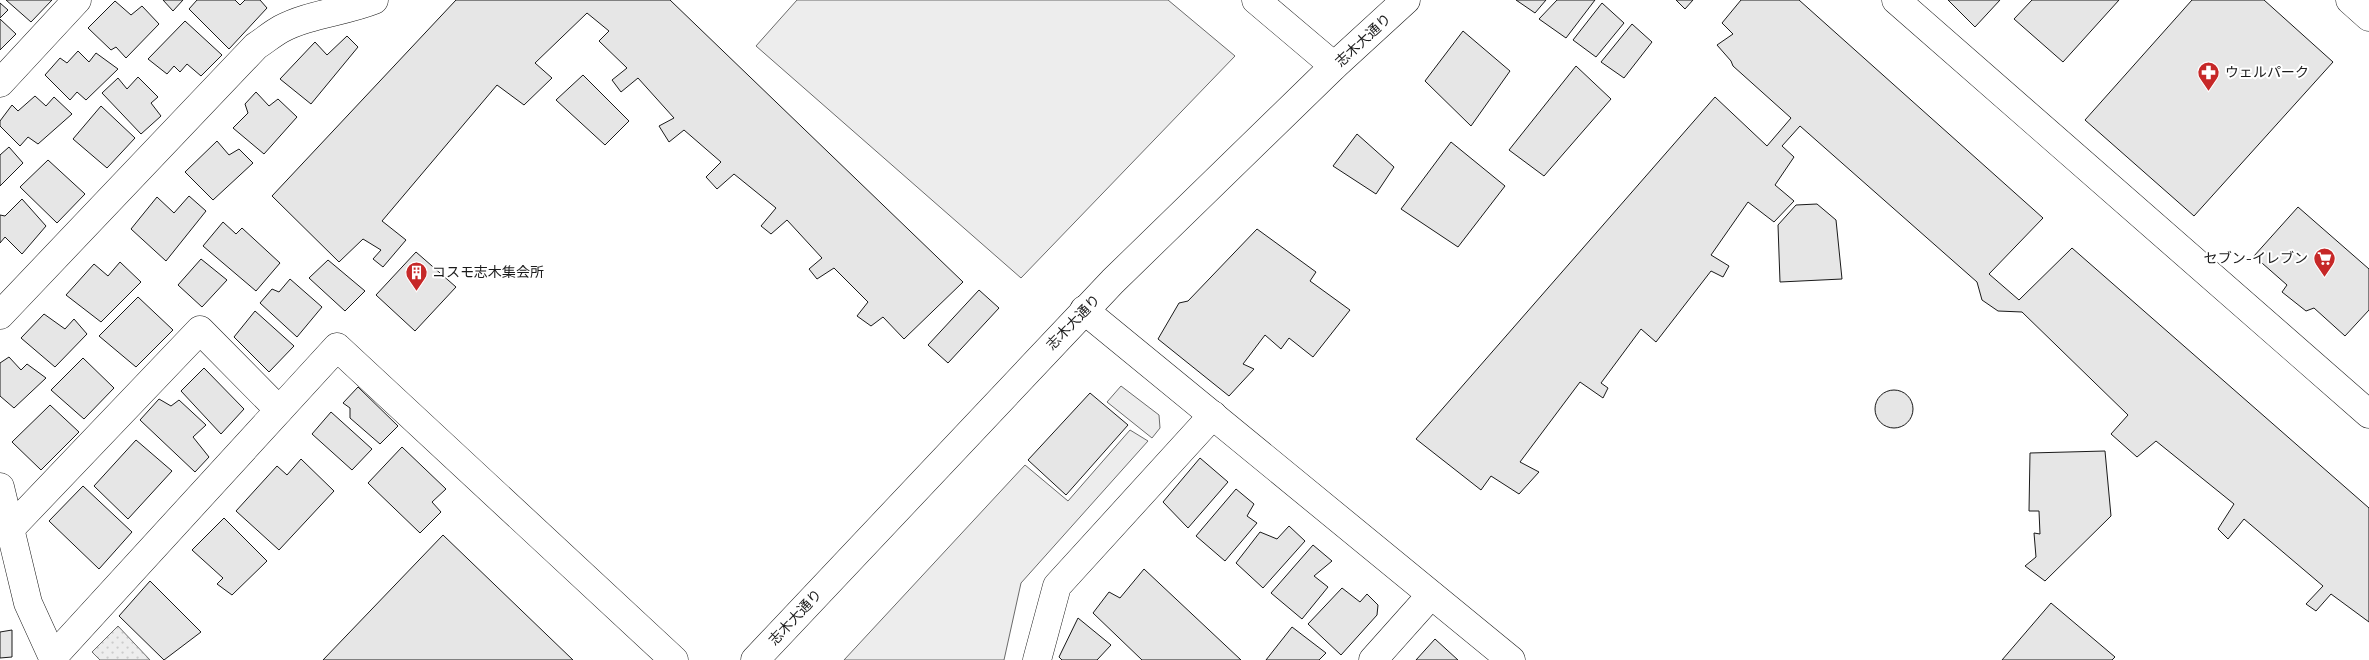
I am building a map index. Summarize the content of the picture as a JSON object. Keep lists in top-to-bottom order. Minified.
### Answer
{"streets":{"street":["志木大通り"]},"places":{"pharmacy":["ウェルパーク"],"supermarket":["セブン-イレブン"],"building":["コスモ志木集会所"]}}
